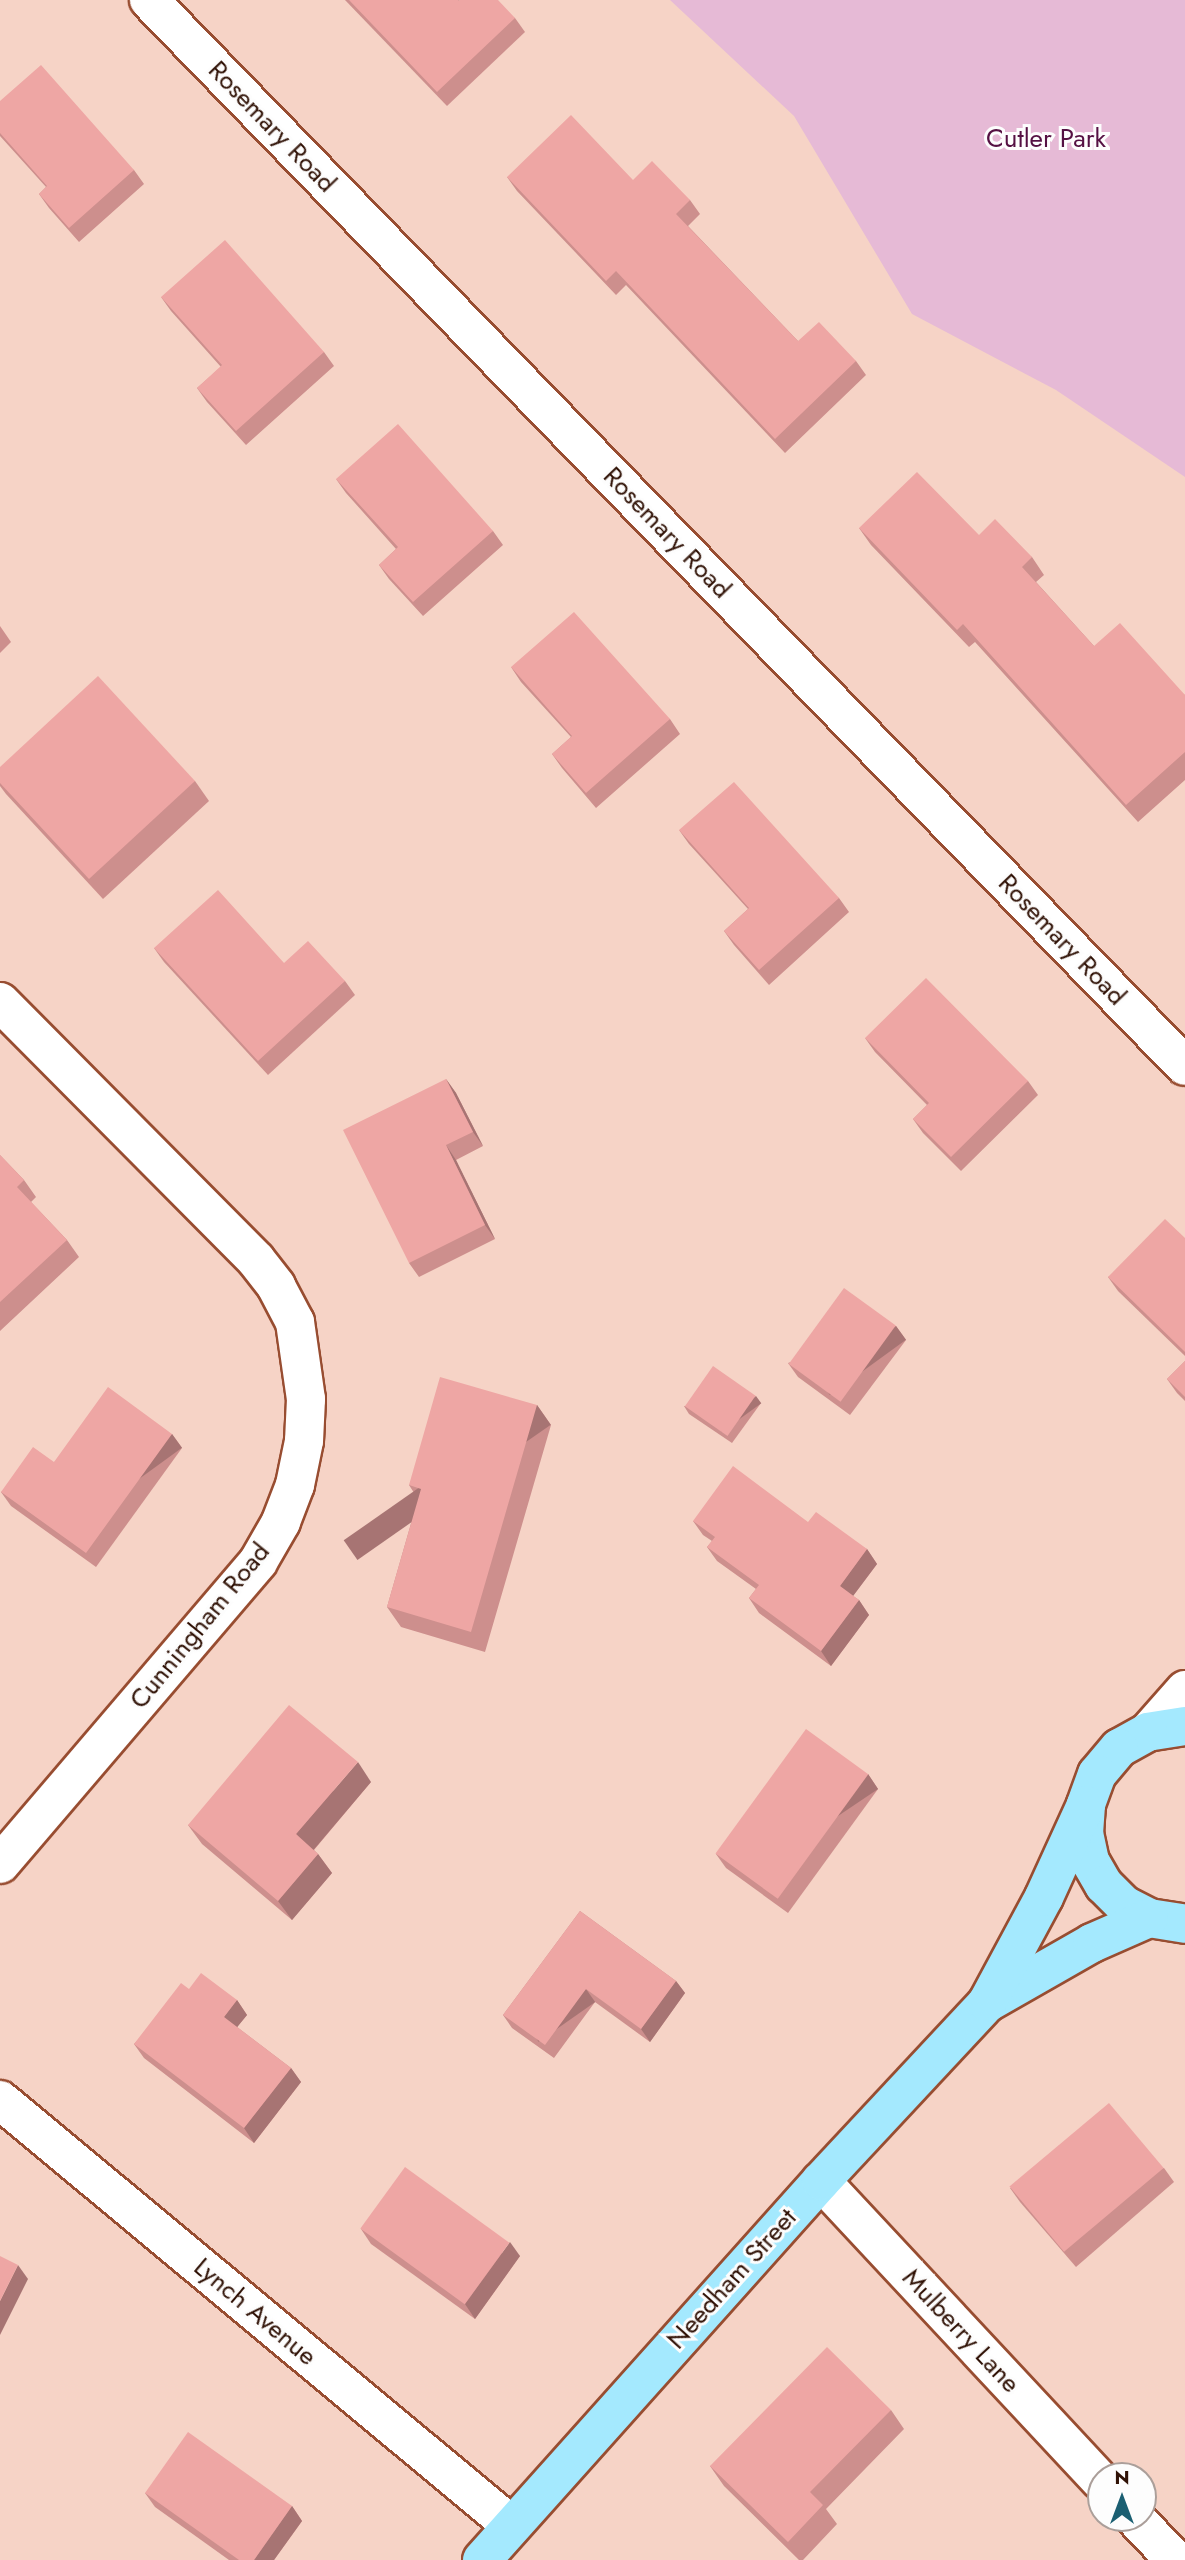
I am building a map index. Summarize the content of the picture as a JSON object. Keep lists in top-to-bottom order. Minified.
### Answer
{"streets":{"main road":["Needham Street"],"street":["Rosemary Road","Cunningham Road","Lynch Avenue","Mulberry Lane"]},"crossings":[["Needham Street","Lynch Avenue"],["Needham Street","Mulberry Lane"]],"parks":["Cutler Park"],"north":"top"}
